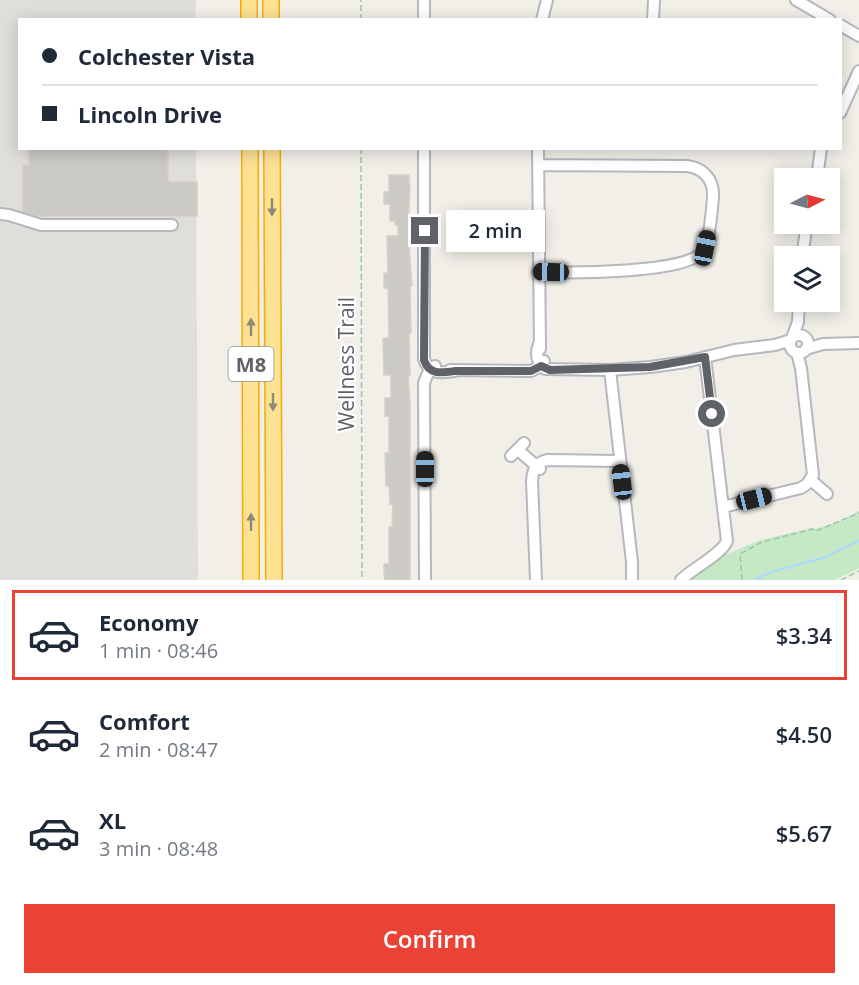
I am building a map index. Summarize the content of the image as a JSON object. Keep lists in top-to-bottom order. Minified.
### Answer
{"streets":{"highway":["M8"],"path":["Wellness Trail"]},"north":"right","page":{"banner":["Colchester Vista","Lincoln Drive"],"bubble":"2 min","list":[{"name":"Economy","note":"1 min · 08:46","value":"$3.34"},{"name":"Comfort","note":"2 min · 08:47","value":"$4.50"},{"name":"XL","note":"3 min · 08:48","value":"$5.67"}],"buttons":"Confirm"}}
